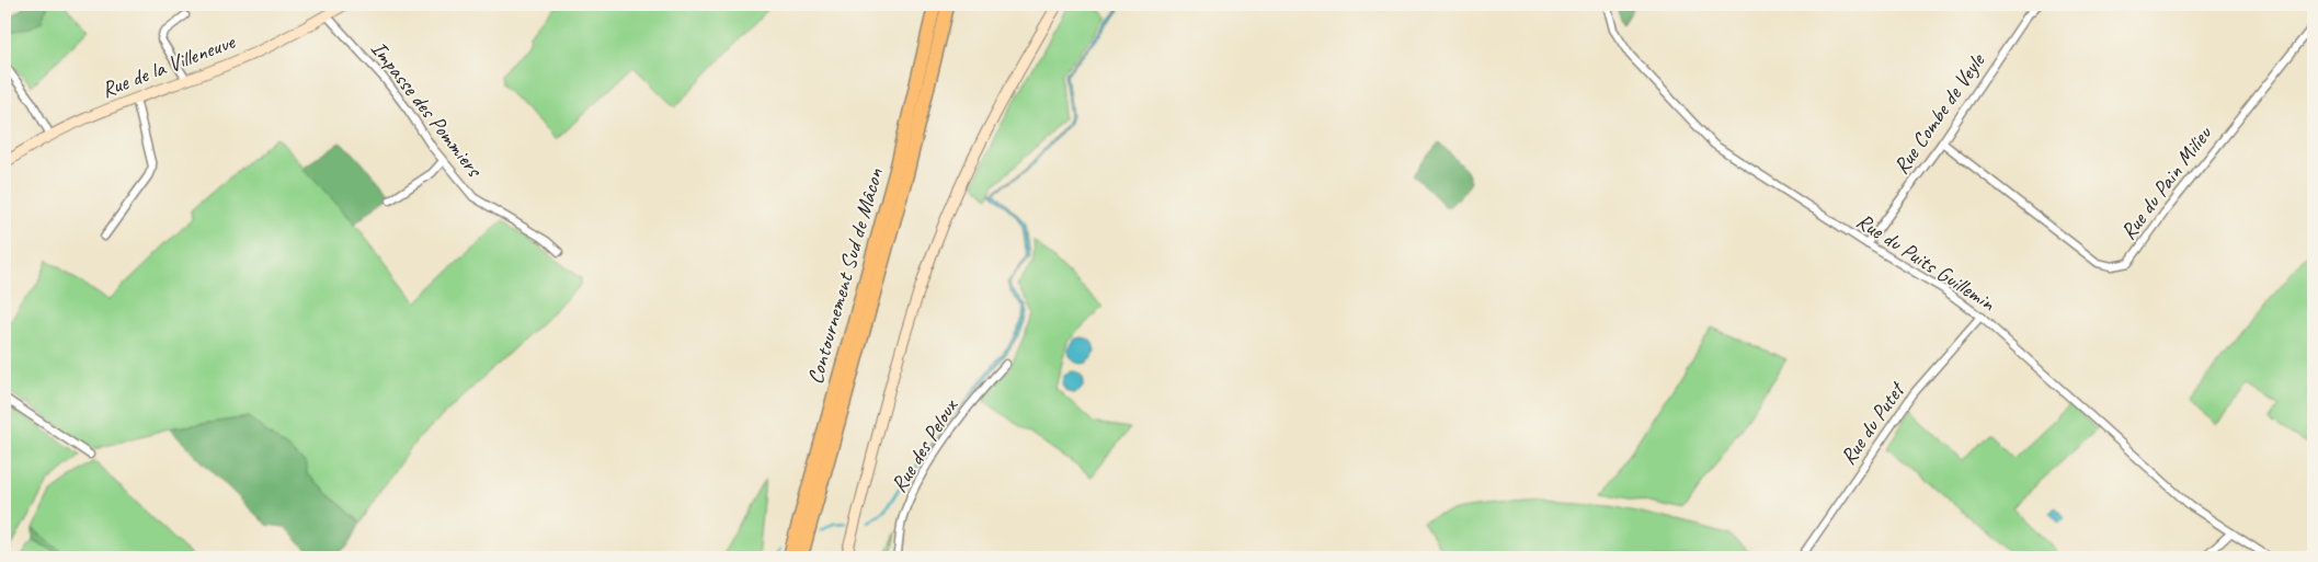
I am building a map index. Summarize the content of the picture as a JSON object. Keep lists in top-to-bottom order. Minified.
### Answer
{"streets":{"highway":["Contournement Sud de Mâcon"],"main road":["Rue de la Villeneuve"],"street":["Impasse des Pommiers","Rue Combe de Veyle","Rue du Pain Milieu","Rue du Puits Guillemin","Rue du Putet","Rue des Peloux"]},"crossings":[["Rue de la Villeneuve","Impasse des Pommiers"],["Rue Combe de Veyle","Rue du Pain Milieu"],["Rue Combe de Veyle","Rue du Puits Guillemin"],["Rue du Puits Guillemin","Rue du Putet"]]}
